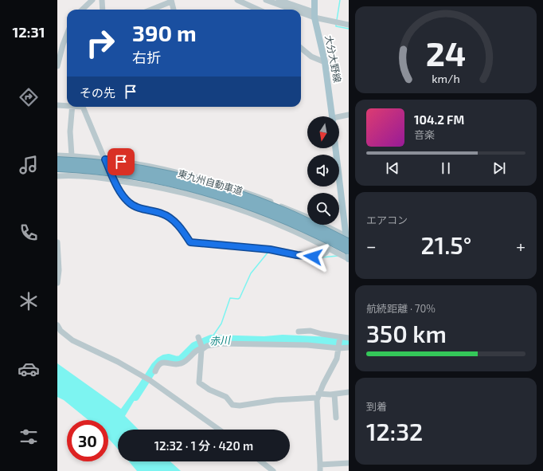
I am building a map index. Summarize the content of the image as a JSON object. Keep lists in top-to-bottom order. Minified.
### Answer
{"streets":{"highway":["東九州自動車道"],"main road":["大分大野線"]},"water":["赤川"],"north":"bottom","page":{"tabs":"12:31","turn":["390 m","右折"],"then":"その先","song":["104.2 FM","音楽"],"tile":["エアコン",["航続距離 · 70%","350 km"],["到着","12:32"]],"heat":["−","21.5°","+"],"limit":"30","trip":"12:32 · 1 分 · 420 m","gauge":["24","km/h"]}}
